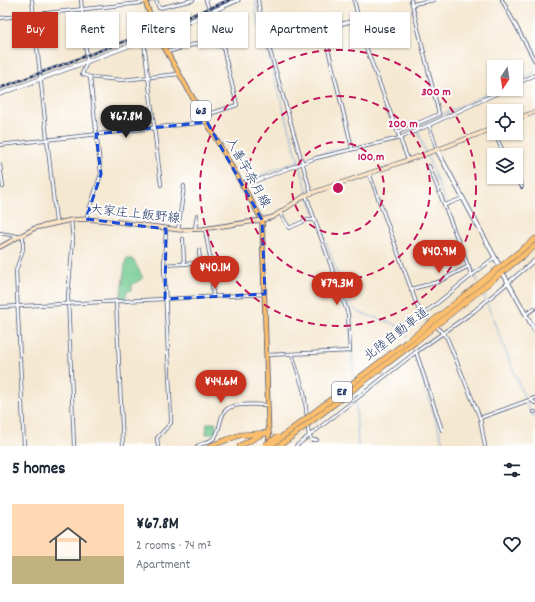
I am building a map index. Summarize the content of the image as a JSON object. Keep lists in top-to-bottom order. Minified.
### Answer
{"streets":{"highway":["北陸自動車道","E8"],"main road":["63","入善宇奈月線","大家庄上飯野線"]},"crossings":[["入善宇奈月線","大家庄上飯野線"],["入善宇奈月線","北陸自動車道"]],"north":"bottom","page":{"chip":["Buy","Rent","Filters","New","Apartment","House"],"price":["¥67.8M","¥40.9M","¥40.1M","¥79.3M","¥44.6M"],"heading":"5 homes","list":[{"name":"¥67.8M","note":"2 rooms · 74 m² · Apartment"}]},"rings":["300 m","200 m","100 m"]}
